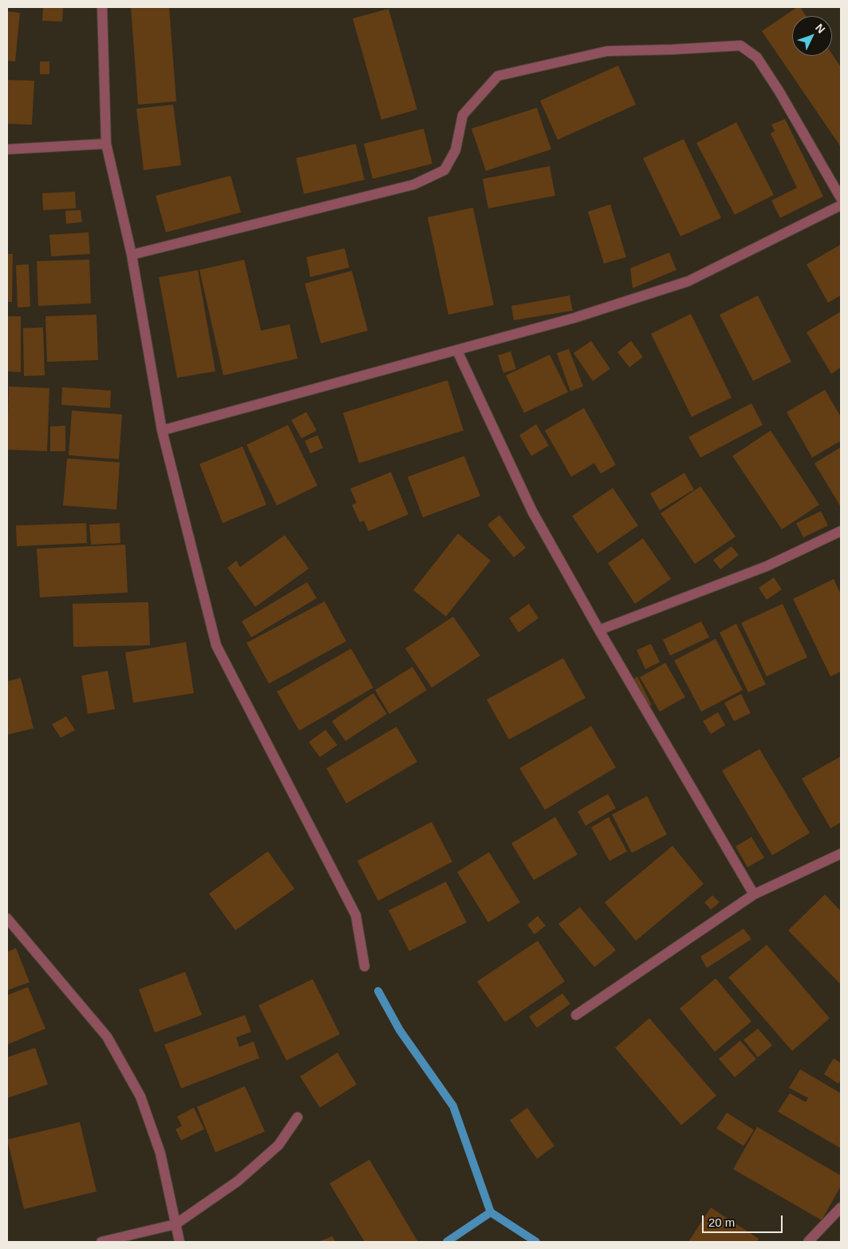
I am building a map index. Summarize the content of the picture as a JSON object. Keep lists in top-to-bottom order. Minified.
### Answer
{"scale_bar":"20 m","north":"top right"}
